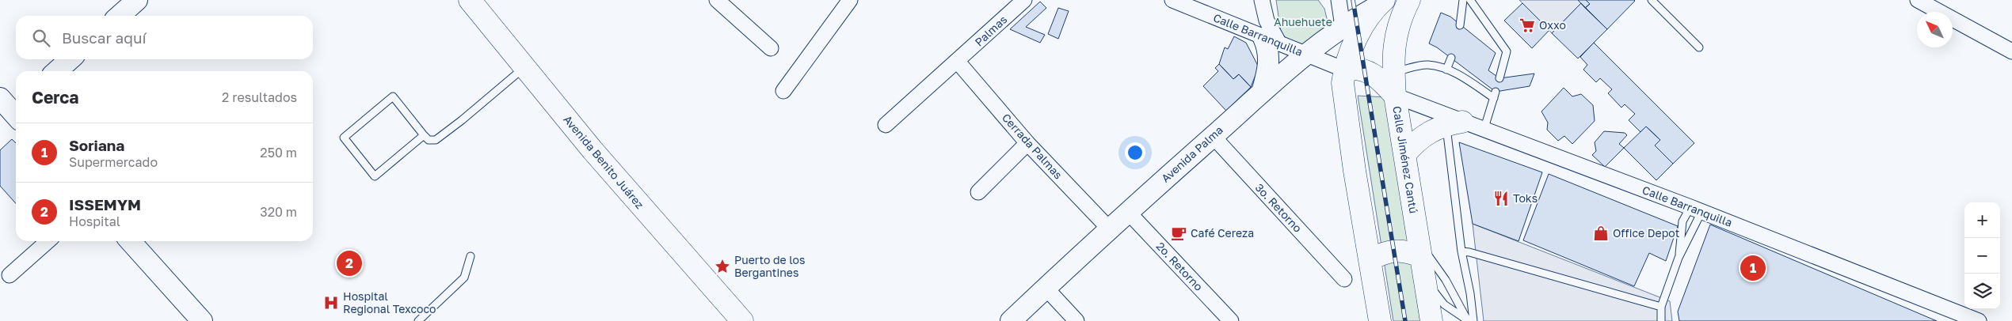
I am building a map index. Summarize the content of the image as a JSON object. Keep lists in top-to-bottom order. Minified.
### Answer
{"streets":{"main road":["Avenida Palma","Calle Jiménez Cantú","Avenida Benito Juárez"],"street":["Palmas","Calle Barranquilla","Cerrada Palmas","3o. Retorno","2o. Retorno"]},"crossings":[["Palmas","Cerrada Palmas"],["Calle Barranquilla","Avenida Palma"],["Calle Barranquilla","Calle Jiménez Cantú"],["Cerrada Palmas","Avenida Palma"],["Avenida Palma","3o. Retorno"],["Avenida Palma","2o. Retorno"]],"parks":["Ahuehuete"],"places":{"supermarket":["Oxxo"],"restaurant":["Toks"],"cafe":["Café Cereza"],"shop":["Office Depot"],"place":["Puerto de los Bergantines"],"hospital":["Hospital Regional Texcoco"]},"north":"top left","page":{"search":"Buscar aquí","heading":["Cerca","2 resultados"],"list":[{"mark":"1","name":"Soriana","note":"Supermercado","value":"250 m"},{"mark":"2","name":"ISSEMYM","note":"Hospital","value":"320 m"}],"map_buttons":["+","−"],"pins":["2","1"]}}
